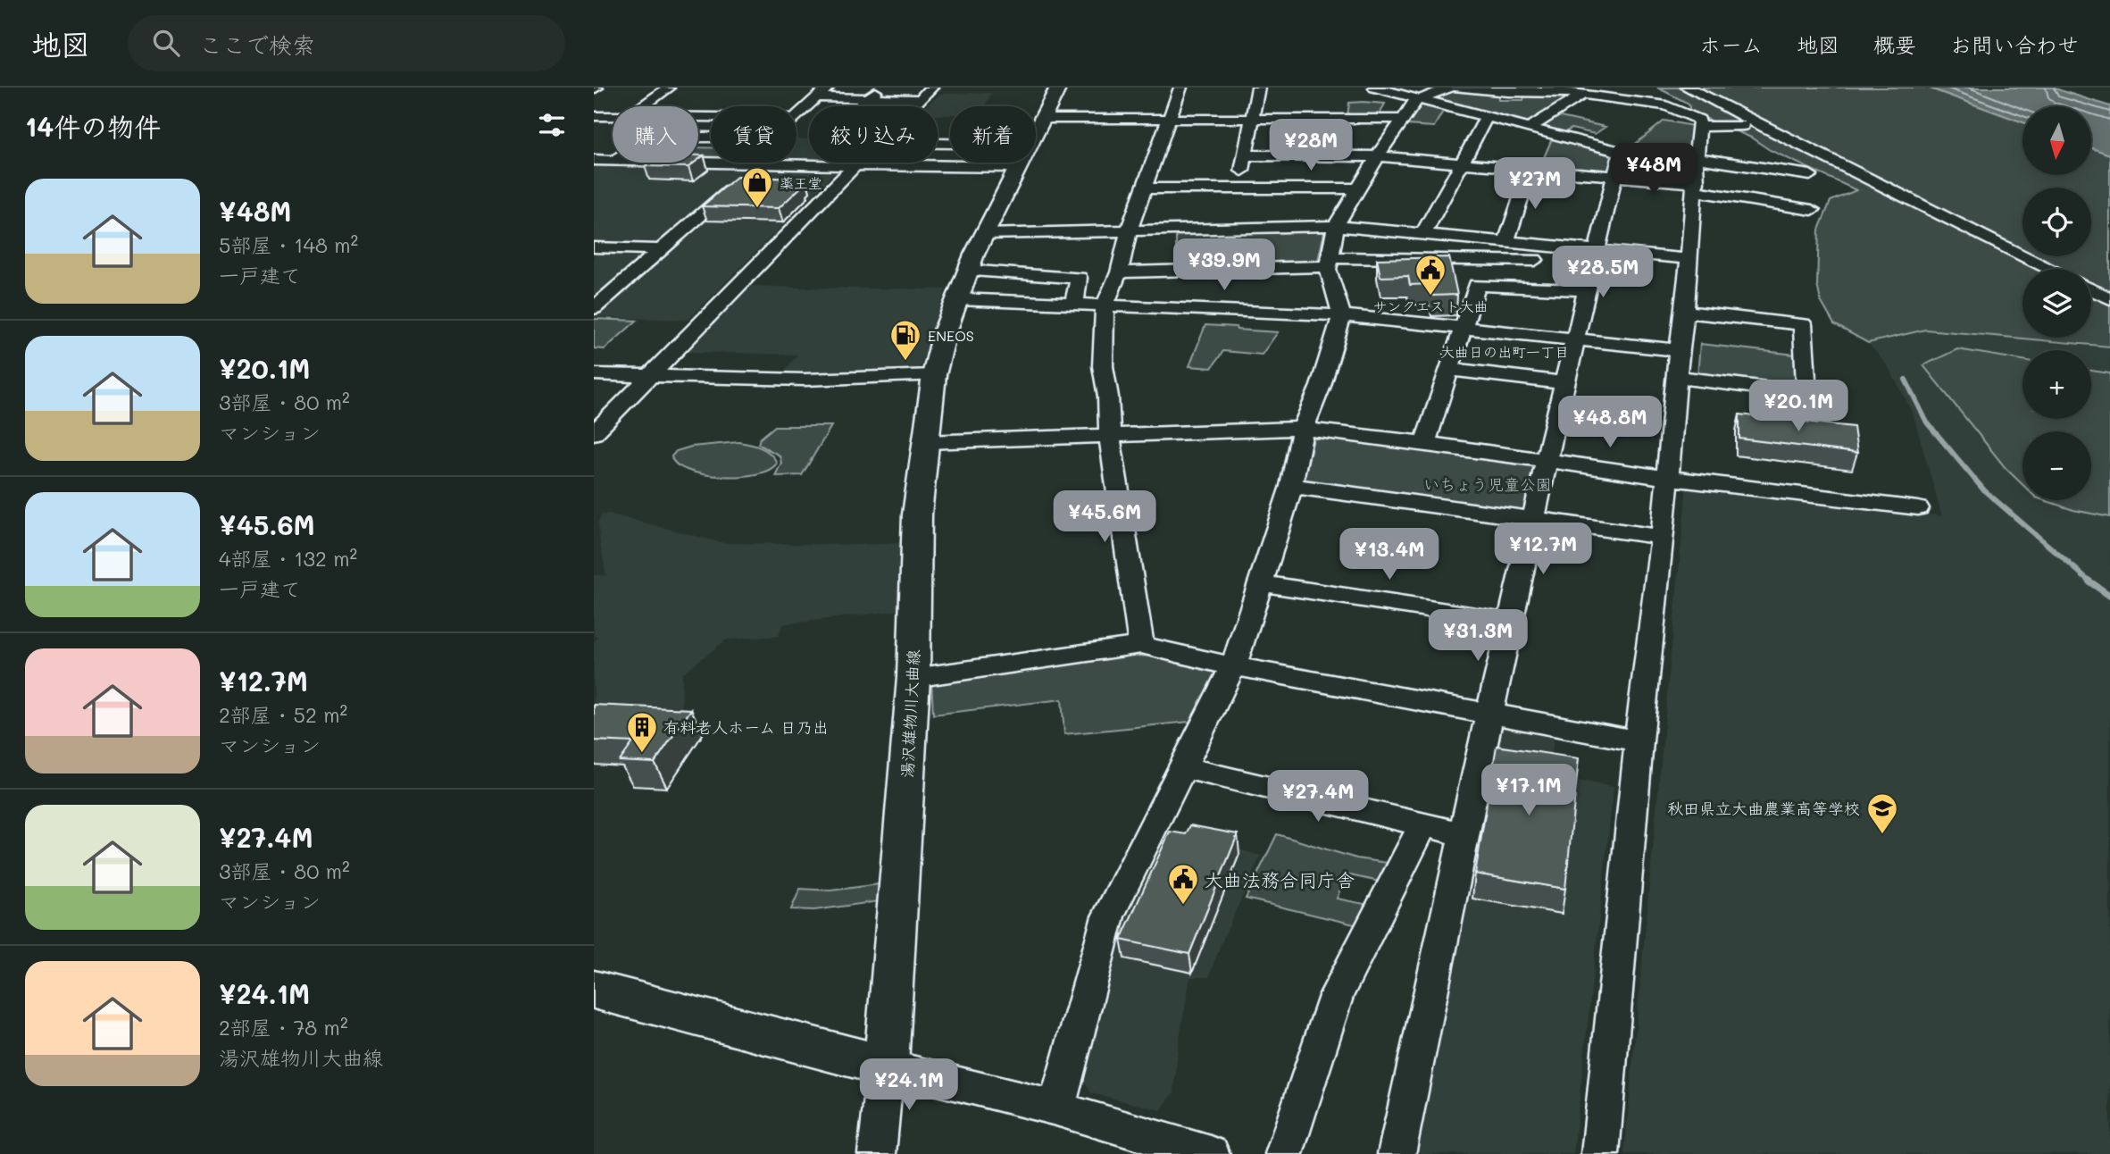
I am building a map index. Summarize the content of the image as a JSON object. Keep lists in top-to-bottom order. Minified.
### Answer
{"streets":{"main road":["湯沢雄物川大曲線"]},"districts":["大曲日の出町一丁目"],"parks":["いちょう児童公園"],"places":{"shop":["薬王堂"],"public building":["サンクエスト大曲","大曲法務合同庁舎"],"fuel station":["ENEOS"],"building":["有料老人ホーム 日乃出"],"school or university":["秋田県立大曲農業高等学校"]},"north":"bottom","page":{"header":"地図","search":"ここで検索","nav":["ホーム","地図","概要","お問い合わせ"],"heading":"14件の物件","map_buttons":["+","−"],"chip":["購入","賃貸","絞り込み","新着"],"price":["¥28M","¥48M","¥27M","¥39.9M","¥28.5M","¥20.1M","¥48.8M","¥45.6M","¥12.7M","¥13.4M","¥31.3M","¥17.1M","¥27.4M","¥24.1M"],"list":[{"name":"¥48M","note":"5部屋 · 148 m² · 一戸建て"},{"name":"¥20.1M","note":"3部屋 · 80 m² · マンション"},{"name":"¥45.6M","note":"4部屋 · 132 m² · 一戸建て"},{"name":"¥12.7M","note":"2部屋 · 52 m² · マンション"},{"name":"¥27.4M","note":"3部屋 · 80 m² · マンション"},{"name":"¥24.1M","note":"2部屋 · 78 m² · 湯沢雄物川大曲線"}]}}
